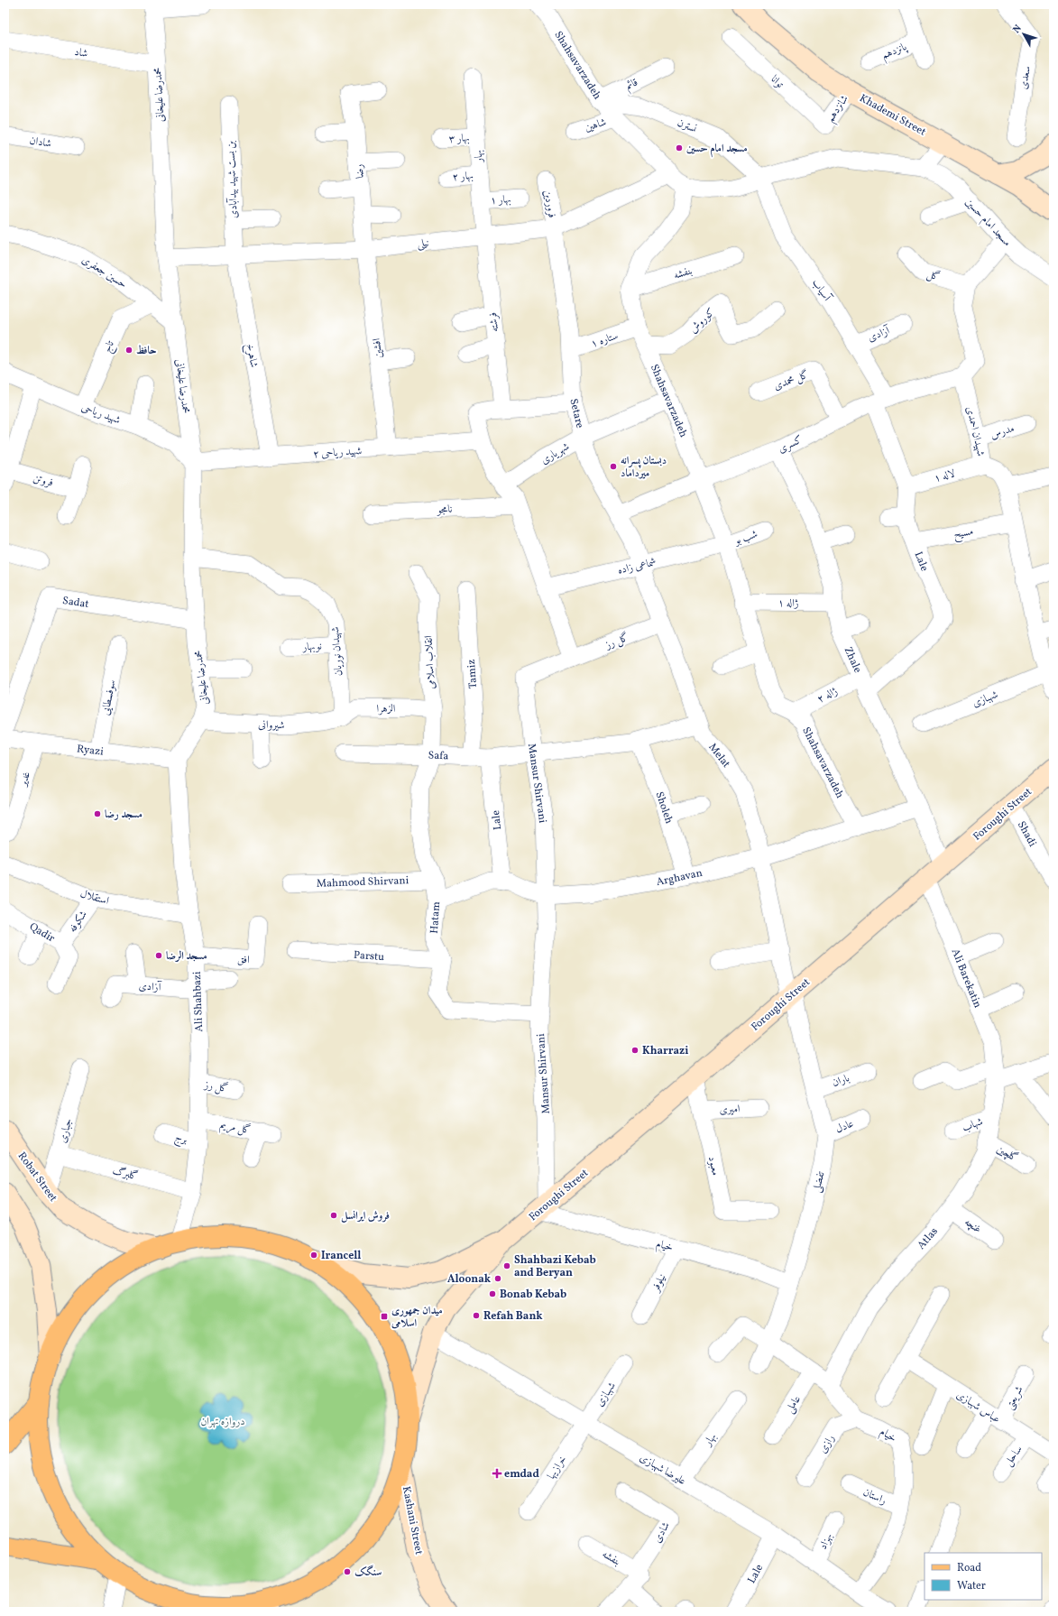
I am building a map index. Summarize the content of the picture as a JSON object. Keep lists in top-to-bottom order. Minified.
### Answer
{"streets":{"main road":["Khademi Street","Foroughi Street","Robat Street","Kashani Street"],"street":["پانزدهم","شاد","Shahsavarzadeh","سعدی","توانا","قائم","محمدرضا علیخانی","شانزدهم","شاهین","نسترن","بهار ۳","شادان","بهار","رضا","بهار ۲","بن بست شهید بیدآبادی","بهار ۱","فروردین","مسجد امام حسین","نیلی","حسین جعفری","بنفشه","گل","آسیاب","کوروش","فرشته","آزادی","ستاره ۱","تاج","افشین","شاهرخ","گل محمدی","شهید ریاحی","Setare","شهیدان احمدی","مدرس","کسری","شهید ریاحی ۲","شهریاری","لاله ۱","فروتن","نامجو","مسیح","شب بو","Lale","شماعی زاده","Sadat","ژاله ۱","گل رز","نوبهار","شهیدان نوریان","Zhale","انقلاب اسلامی","Tamiz","ژاله ۲","سوفسطایی","شهبازی","الزهرا","شیروانی","Ryazi","Safa","Melat","غدیر","Mansur Shirvani","Sholeh","Shadi","Arghavan","Mahmood Shirvani","استقلال","Hatam","شکوفه","Qadir","Parstu","افق","Ali Barekatin","Ali Shahbazi","باران","امیری","شهاب","عادل","گل مریم","جباری","برج","گلچین","معبود","گلبرگ","تفضلی","غنچه","Atlas","خیام","نیلوفر","شریعتی","عاملی","عباس شهبازی","رازی","ساحل","خرازیها","علیرضا شهبازی","راستان","شادی","بهزاد"]},"crossings":[["شاد","محمدرضا علیخانی"],["Shahsavarzadeh","قائم"],["Shahsavarzadeh","شاهین"],["Shahsavarzadeh","نسترن"],["Shahsavarzadeh","مسجد امام حسین"],["Shahsavarzadeh","نیلی"],["Shahsavarzadeh","بنفشه"],["Shahsavarzadeh","کوروش"],["Shahsavarzadeh","ستاره ۱"],["Shahsavarzadeh","کسری"],["Shahsavarzadeh","شهریاری"],["Shahsavarzadeh","شب بو"],["Shahsavarzadeh","شماعی زاده"],["Shahsavarzadeh","ژاله ۱"],["Shahsavarzadeh","ژاله ۲"],["Shahsavarzadeh","Arghavan"],["توانا","شانزدهم"],["قائم","نسترن"],["محمدرضا علیخانی","نیلی"],["محمدرضا علیخانی","حسین جعفری"],["محمدرضا علیخانی","شهید ریاحی"],["محمدرضا علیخانی","شهید ریاحی ۲"],["محمدرضا علیخانی","Sadat"],["محمدرضا علیخانی","شهیدان نوریان"],["محمدرضا علیخانی","شیروانی"],["محمدرضا علیخانی","Ryazi"],["محمدرضا علیخانی","Ali Shahbazi"],["شانزدهم","Khademi Street"],["نسترن","مسجد امام حسین"],["نسترن","آسیاب"],["بهار ۳","بهار"],["بهار","بهار ۲"],["بهار","بهار ۱"],["بهار","نیلی"],["بهار","فرشته"],["بهار","علیرضا شهبازی"],["رضا","نیلی"],["رضا","افشین"],["بن بست شهید بیدآبادی","نیلی"],["بن بست شهید بیدآبادی","شاهرخ"],["فروردین","نیلی"],["فروردین","Setare"],["مسجد امام حسین","آسیاب"],["نیلی","فرشته"],["نیلی","افشین"],["نیلی","شاهرخ"],["نیلی","Setare"],["حسین جعفری","تاج"],["بنفشه","شادی"],["آسیاب","آزادی"],["آسیاب","کسری"],["آسیاب","Lale"],["آزادی","Ali Shahbazi"],["ستاره ۱","Setare"],["تاج","شهید ریاحی"],["افشین","شهید ریاحی ۲"],["شاهرخ","شهید ریاحی ۲"],["گل محمدی","کسری"],["شهید ریاحی","شهید ریاحی ۲"],["Setare","کسری"],["Setare","شهریاری"],["Setare","شماعی زاده"],["Setare","Melat"],["شهیدان احمدی","مدرس"],["شهیدان احمدی","کسری"],["شهیدان احمدی","لاله ۱"],["شهیدان احمدی","مسیح"],["شهیدان احمدی","شهبازی"],["کسری","Lale"],["کسری","Zhale"],["لاله ۱","Lale"],["مسیح","Lale"],["شب بو","شماعی زاده"],["Lale","Zhale"],["Lale","Safa"],["Lale","Arghavan"],["Lale","علیرضا شهبازی"],["شماعی زاده","Melat"],["ژاله ۱","Zhale"],["گل رز","Melat"],["گل رز","Mansur Shirvani"],["گل رز","Ali Shahbazi"],["نوبهار","شهیدان نوریان"],["شهیدان نوریان","الزهرا"],["شهیدان نوریان","شیروانی"],["Zhale","ژاله ۲"],["Zhale","Foroughi Street"],["Zhale","Arghavan"],["انقلاب اسلامی","الزهرا"],["انقلاب اسلامی","Safa"],["انقلاب اسلامی","Hatam"],["Tamiz","Safa"],["سوفسطایی","Ryazi"],["شهبازی","خرازیها"],["شهبازی","علیرضا شهبازی"],["الزهرا","شیروانی"],["Ryazi","غدیر"],["Ryazi","Ali Shahbazi"],["Safa","Mansur Shirvani"],["Safa","Hatam"],["Melat","Foroughi Street"],["Melat","Arghavan"],["Melat","تفضلی"],["Mansur Shirvani","Foroughi Street"],["Mansur Shirvani","Arghavan"],["Mansur Shirvani","خیام"],["Sholeh","Arghavan"],["Foroughi Street","Shadi"],["Foroughi Street","Ali Barekatin"],["Foroughi Street","معبود"],["Foroughi Street","تفضلی"],["Foroughi Street","خیام"],["Foroughi Street","علیرضا شهبازی"],["Arghavan","Hatam"],["Mahmood Shirvani","Hatam"],["استقلال","شکوفه"],["استقلال","Ali Shahbazi"],["Hatam","Parstu"],["شکوفه","Qadir"],["افق","Ali Shahbazi"],["Ali Barekatin","Atlas"],["Ali Shahbazi","گل مریم"],["Ali Shahbazi","برج"],["Ali Shahbazi","گلبرگ"],["باران","تفضلی"],["امیری","معبود"],["شهاب","Atlas"],["عادل","تفضلی"],["جباری","گلبرگ"],["جباری","Robat Street"],["گلچین","Atlas"],["تفضلی","خیام"],["غنچه","Atlas"],["Atlas","خیام"],["خیام","نیلوفر"],["خیام","عاملی"],["خیام","رازی"],["خیام","علیرضا شهبازی"],["خیام","راستان"],["شریعتی","عباس شهبازی"],["عباس شهبازی","ساحل"],["خرازیها","علیرضا شهبازی"],["علیرضا شهبازی","بهزاد"]],"parks":["دروازه تهران"],"places":{"other":["مسجد امام حسین","حافظ","دبستان پسرانه میرداماد","مسجد رضا","مسجد الرضا","Kharrazi","فروش ایرانسل","Irancell","Shahbazi Kebab and Beryan","Aloonak","Bonab Kebab","Refah Bank","سنگک"],"transit":["میدان جمهوری اسلامی"],"health":["emdad"]},"legend":["Road","Water"],"north":"top left"}
